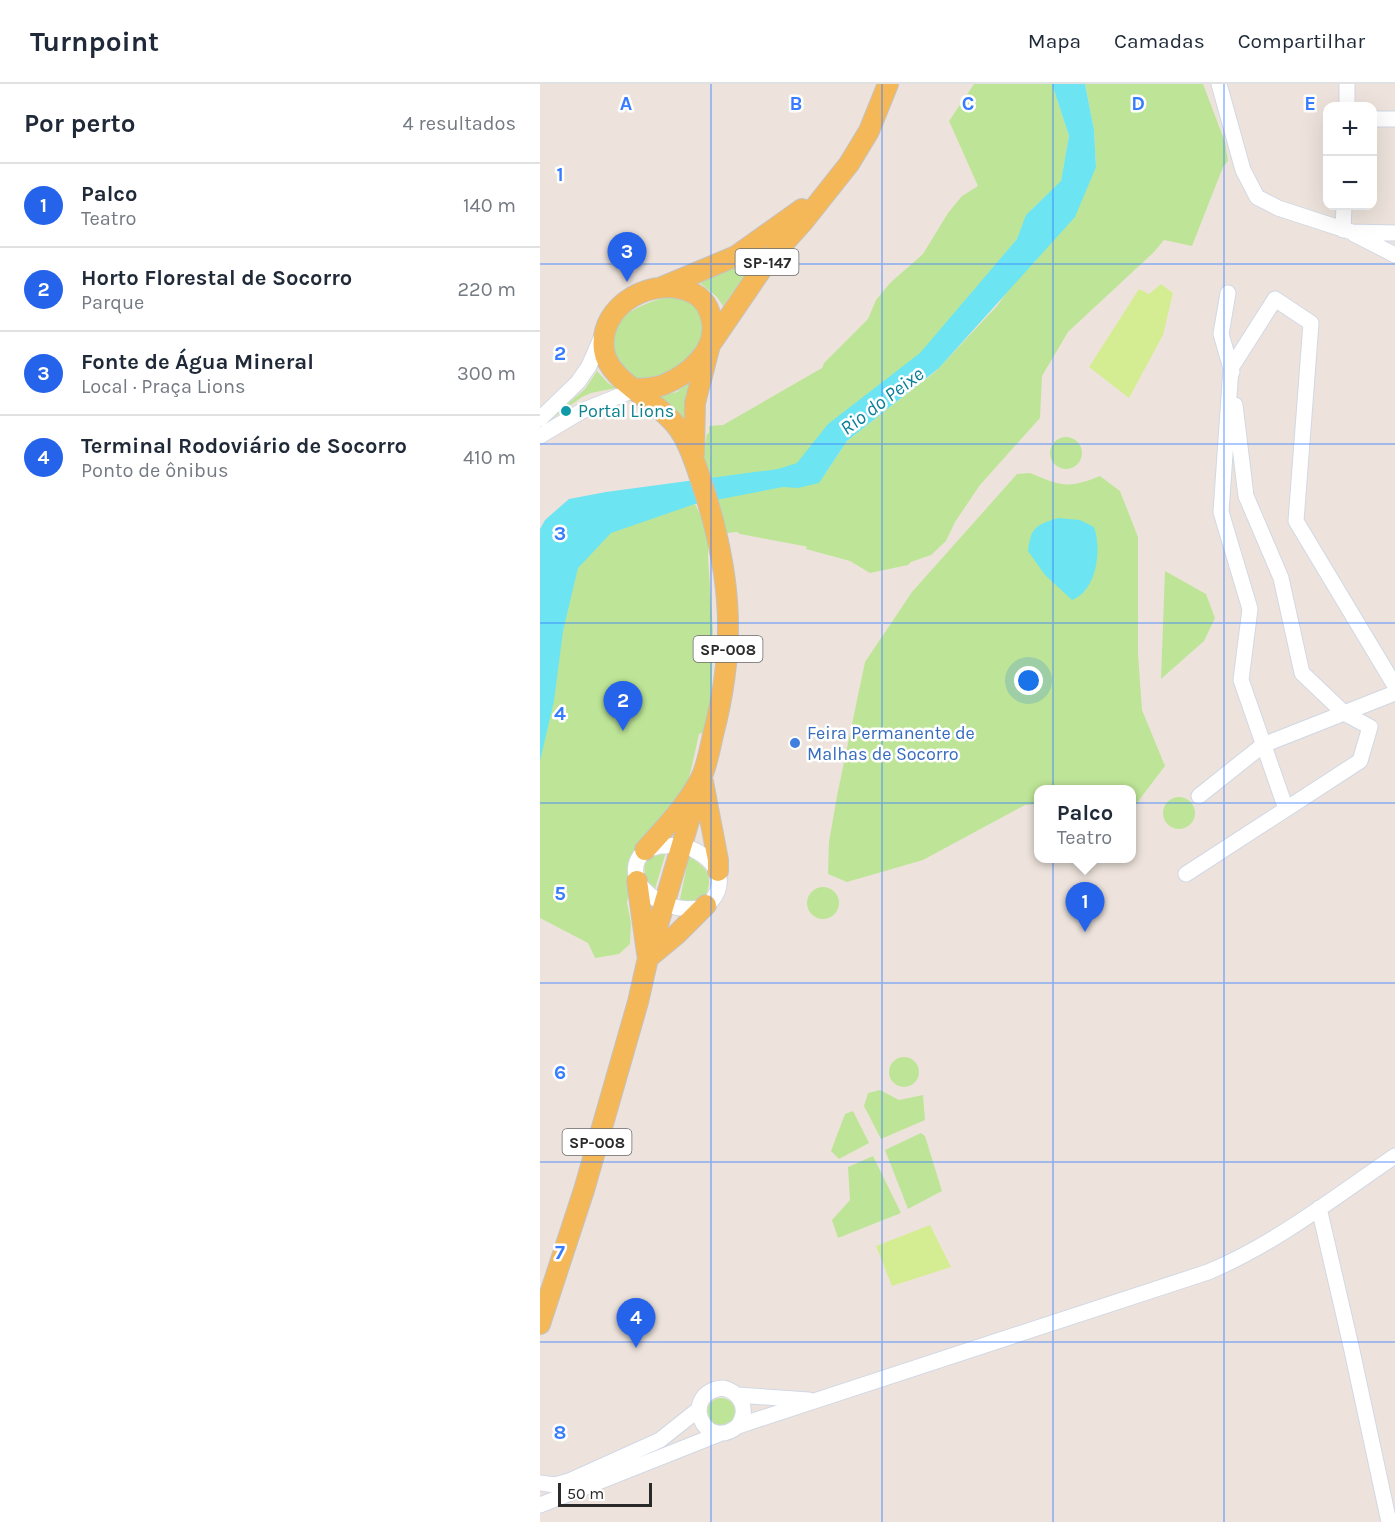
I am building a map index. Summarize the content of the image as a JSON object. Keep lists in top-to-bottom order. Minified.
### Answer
{"streets":{"main road":["SP-147","SP-008"]},"crossings":[["SP-147","SP-008"]],"water":["Rio do Peixe"],"places":["Portal Lions","Feira Permanente de Malhas de Socorro"],"scale_bar":"50 m","page":{"header":"Turnpoint","nav":["Mapa","Camadas","Compartilhar"],"heading":["Por perto","4 resultados"],"map_buttons":["+","−"],"list":[{"mark":"1","name":"Palco","note":"Teatro","value":"140 m"},{"mark":"2","name":"Horto Florestal de Socorro","note":"Parque","value":"220 m"},{"mark":"3","name":"Fonte de Água Mineral","note":"Local · Praça Lions","value":"300 m"},{"mark":"4","name":"Terminal Rodoviário de Socorro","note":"Ponto de ônibus","value":"410 m"}],"pins":["3","2","1","4"],"popup":["Palco","Teatro"],"scale":"50 m"},"grid":{"columns":["A","B","C","D","E"],"rows":["1","2","3","4","5","6","7","8"]}}
